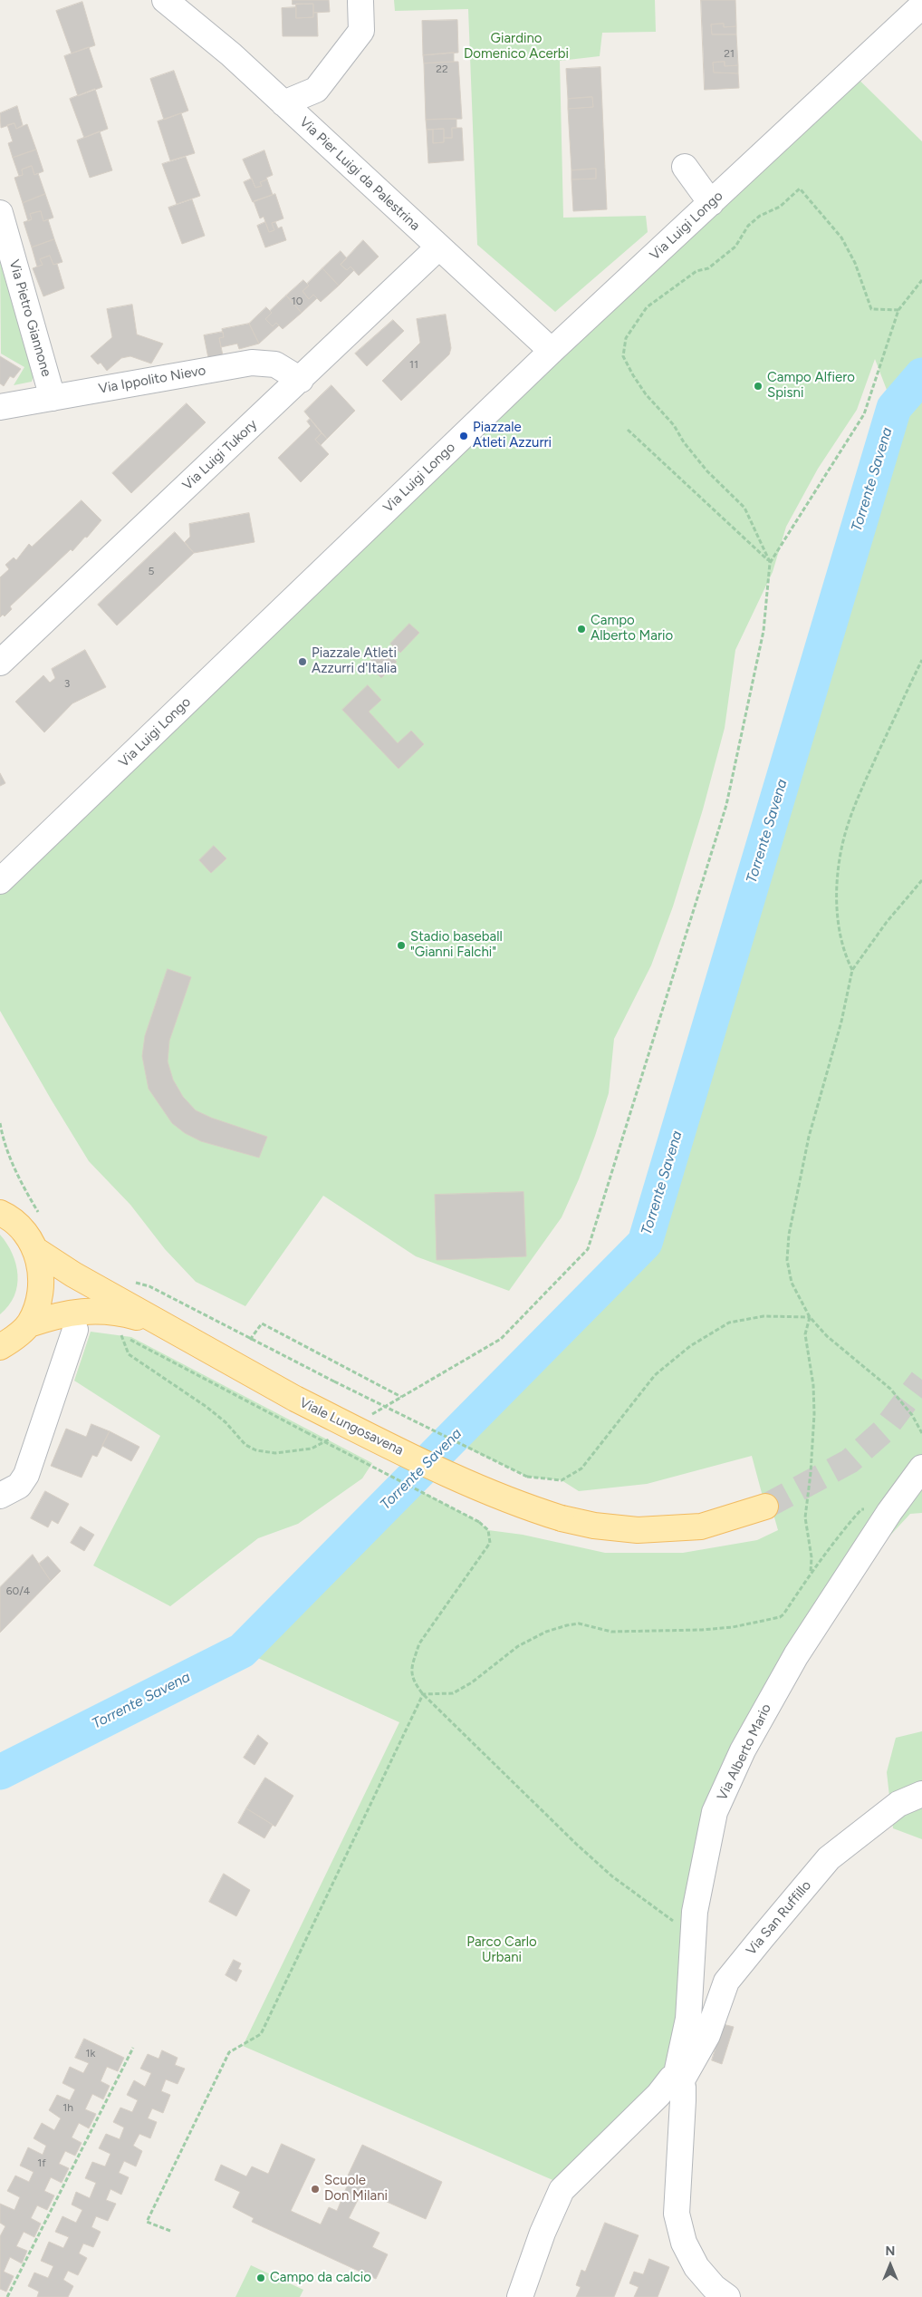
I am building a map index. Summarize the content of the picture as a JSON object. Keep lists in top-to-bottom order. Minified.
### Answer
{"streets":{"main road":["Viale Lungosavena"],"street":["Via Pier Luigi da Palestrina","Via Luigi Longo","Via Pietro Giannone","Via Ippolito Nievo","Via Luigi Tukory","Via Alberto Mario","Via San Ruffillo"]},"crossings":[["Via Pier Luigi da Palestrina","Via Luigi Longo"],["Via Pier Luigi da Palestrina","Via Luigi Tukory"],["Via Pietro Giannone","Via Ippolito Nievo"],["Via Ippolito Nievo","Via Luigi Tukory"],["Via Alberto Mario","Via San Ruffillo"]],"water":["Torrente Savena"],"parks":["Giardino Domenico Acerbi","Parco Carlo Urbani"],"places":["Campo Alfiero Spisni","Piazzale Atleti Azzurri","Campo Alberto Mario","Piazzale Atleti Azzurri d'Italia","Stadio baseball \"Gianni Falchi\"","Scuole Don Milani","Campo da calcio"],"house_numbers":["21","22","10","11","5","3","60/4","1k","1h","1f"],"north":"top"}
